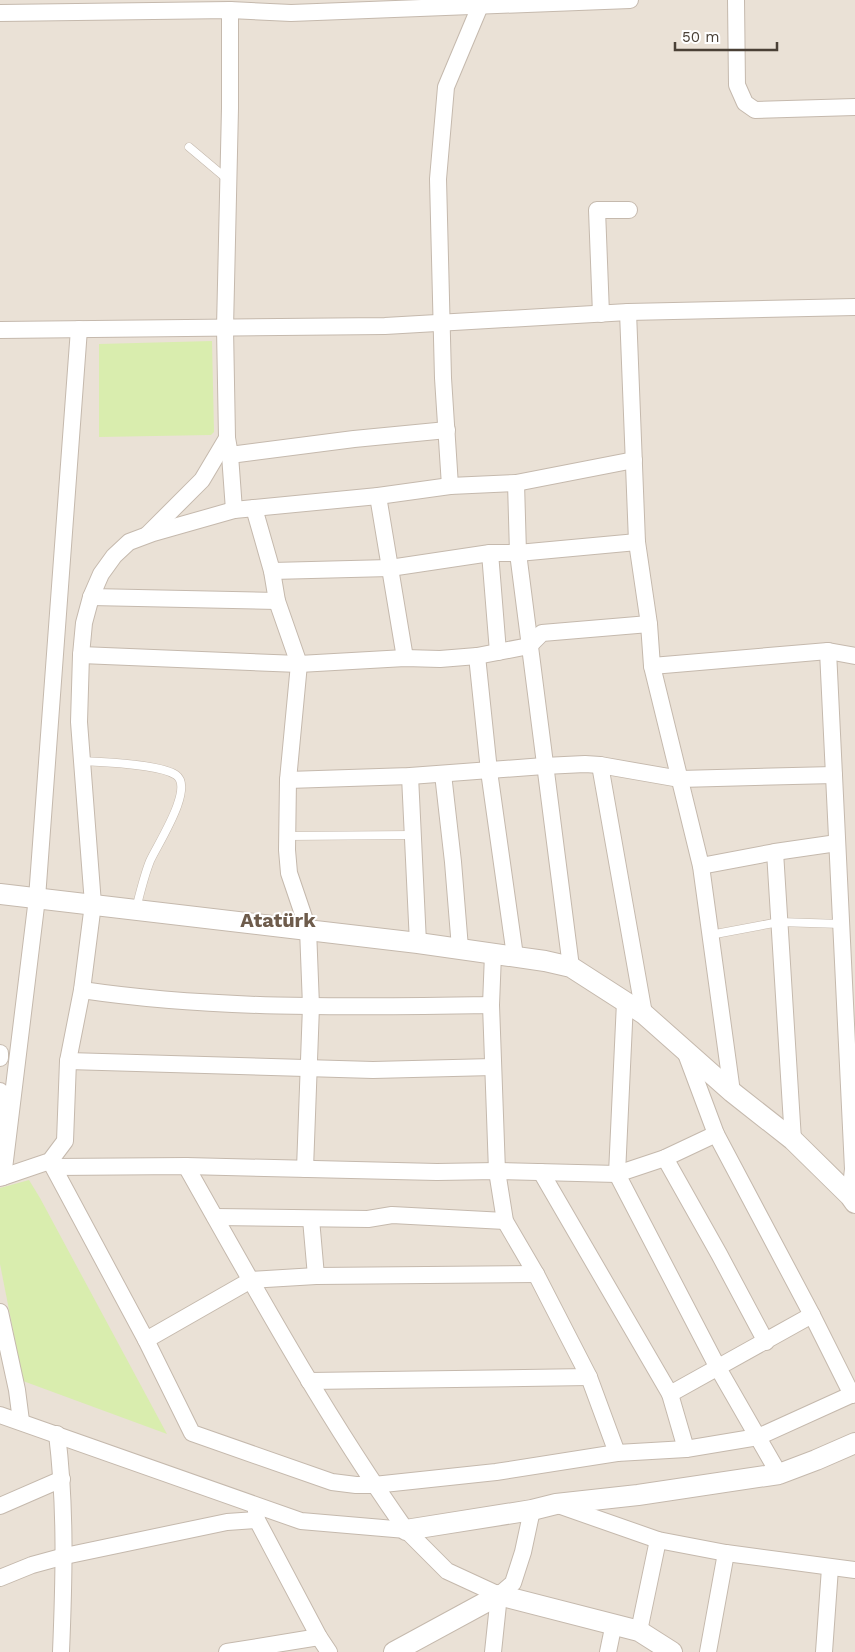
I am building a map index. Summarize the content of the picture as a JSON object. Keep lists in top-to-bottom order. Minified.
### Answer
{"districts":["Atatürk"],"scale_bar":"50 m"}
